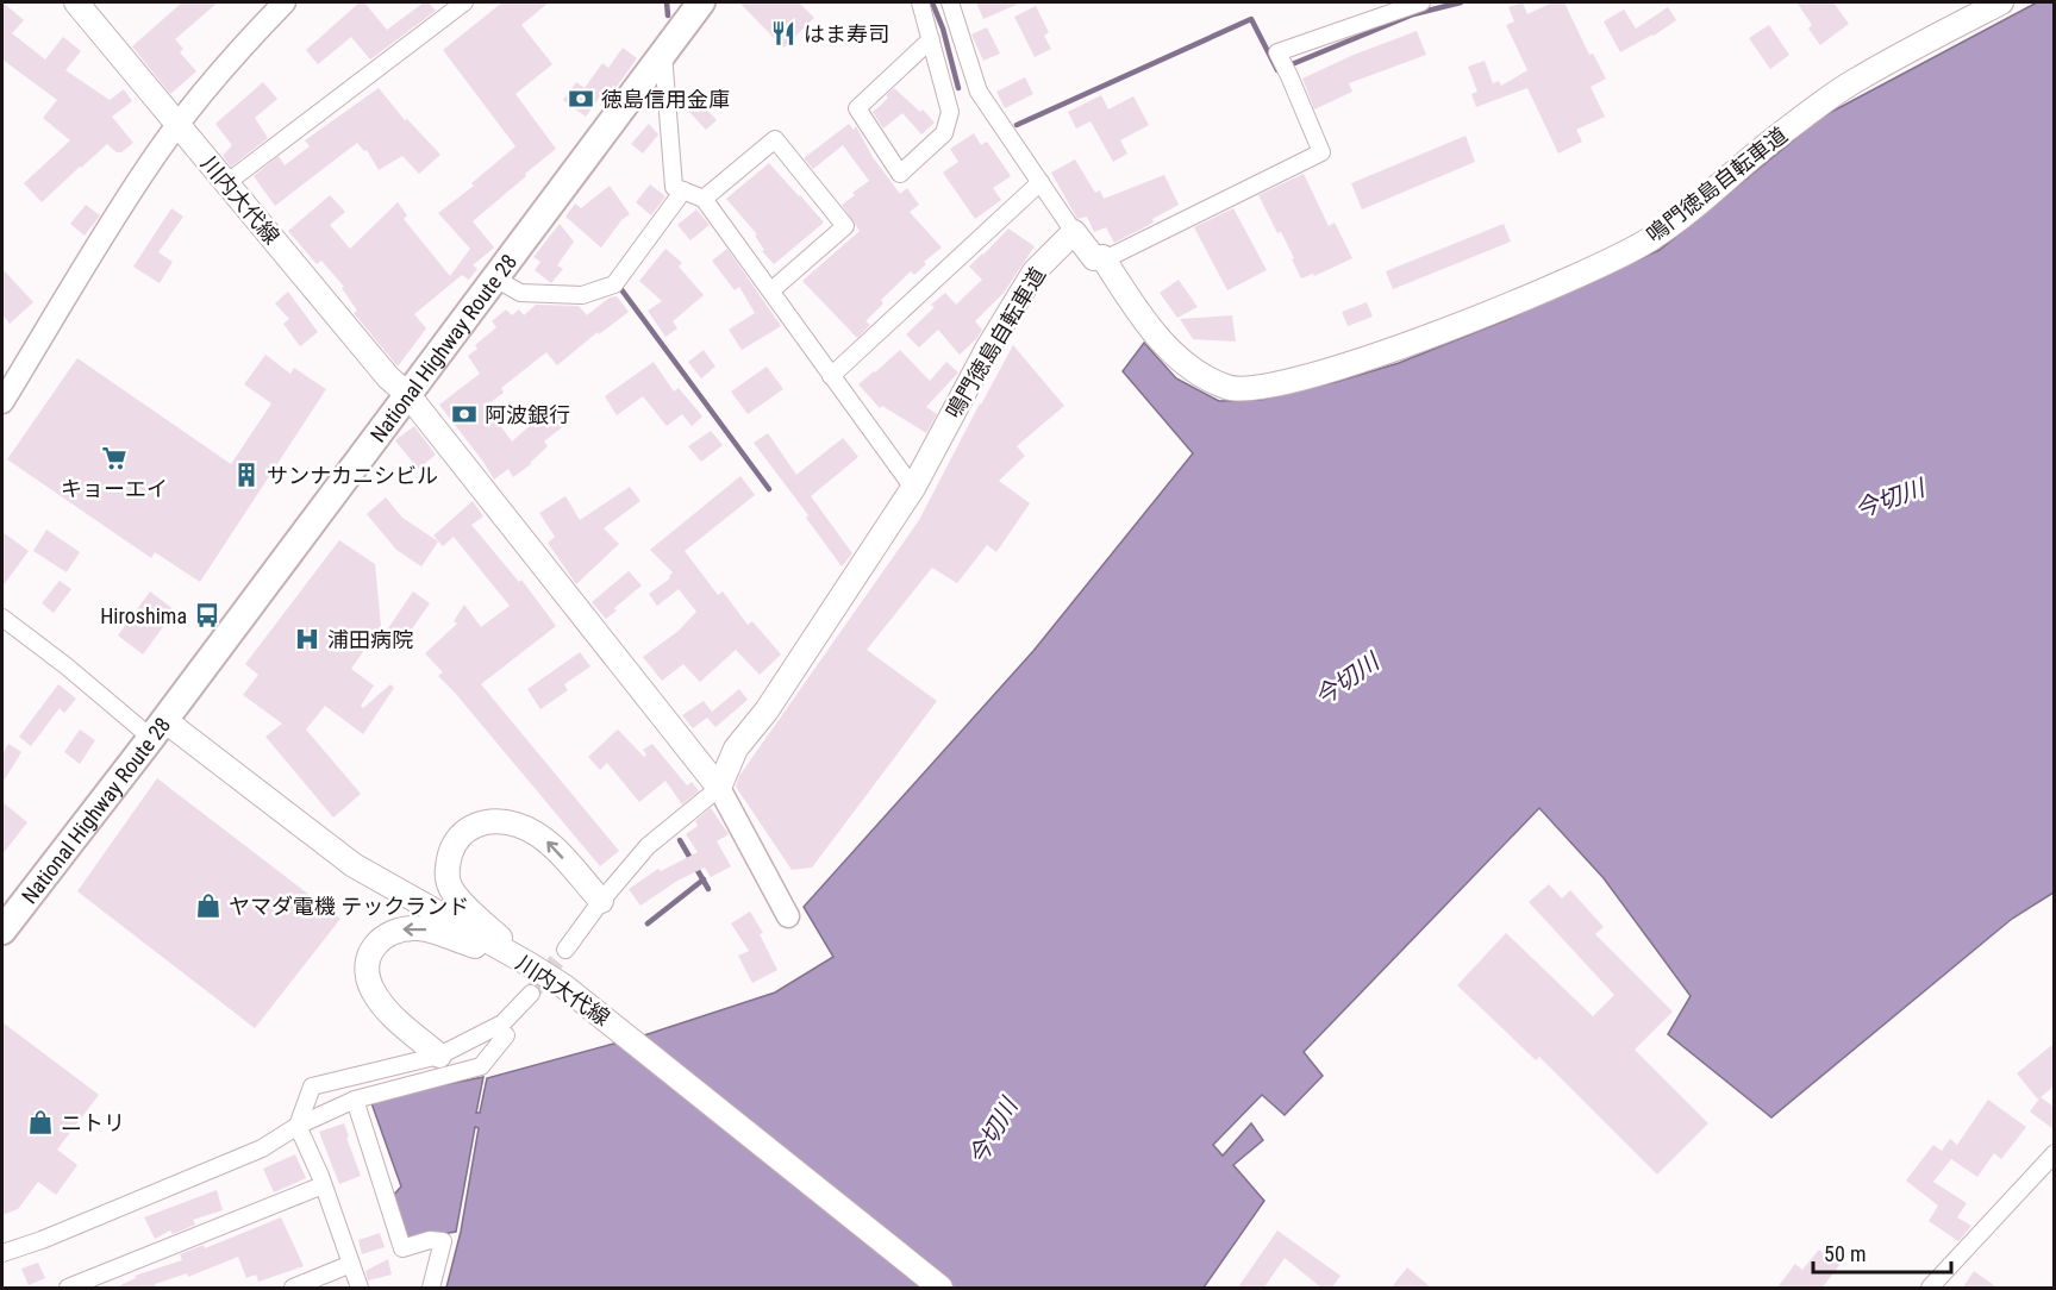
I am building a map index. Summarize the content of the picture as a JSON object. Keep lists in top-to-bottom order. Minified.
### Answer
{"streets":{"highway":["National Highway Route 28"],"main road":["鳴門徳島自転車道","川内大代線"]},"crossings":[["川内大代線","National Highway Route 28"]],"water":["今切川"],"places":{"restaurant":["はま寿司"],"bank":["徳島信用金庫","阿波銀行"],"supermarket":["キョーエイ"],"building":["サンナカニシビル"],"bus stop":["Hiroshima"],"hospital":["浦田病院"],"shop":["ヤマダ電機 テックランド","ニトリ"]},"scale_bar":"50 m"}
